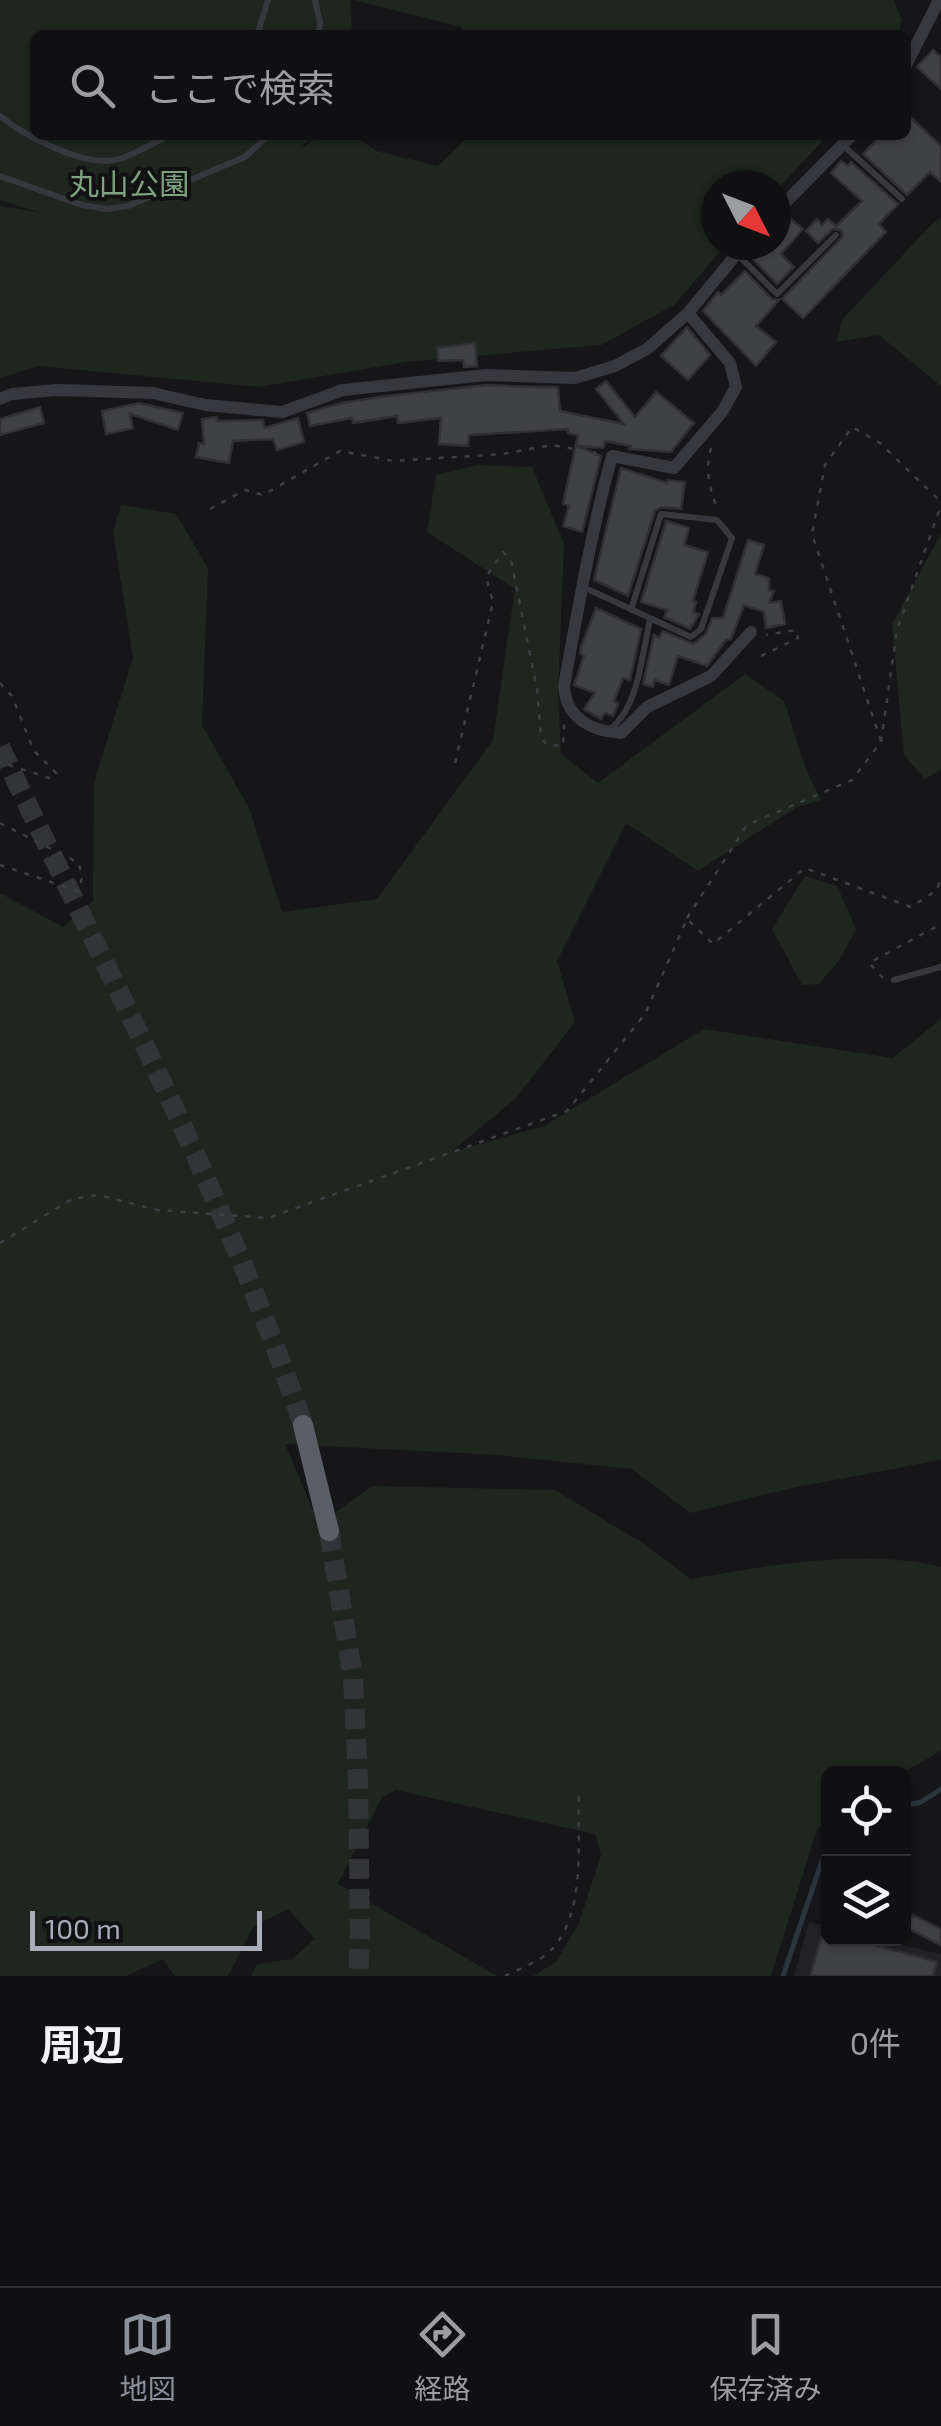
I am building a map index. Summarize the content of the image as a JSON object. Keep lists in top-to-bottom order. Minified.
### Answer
{"parks":["丸山公園"],"scale_bar":"100 m","north":"bottom right","page":{"search":"ここで検索","scale":"100 m","heading":["周辺","0件"],"nav":["地図","経路","保存済み"]}}
